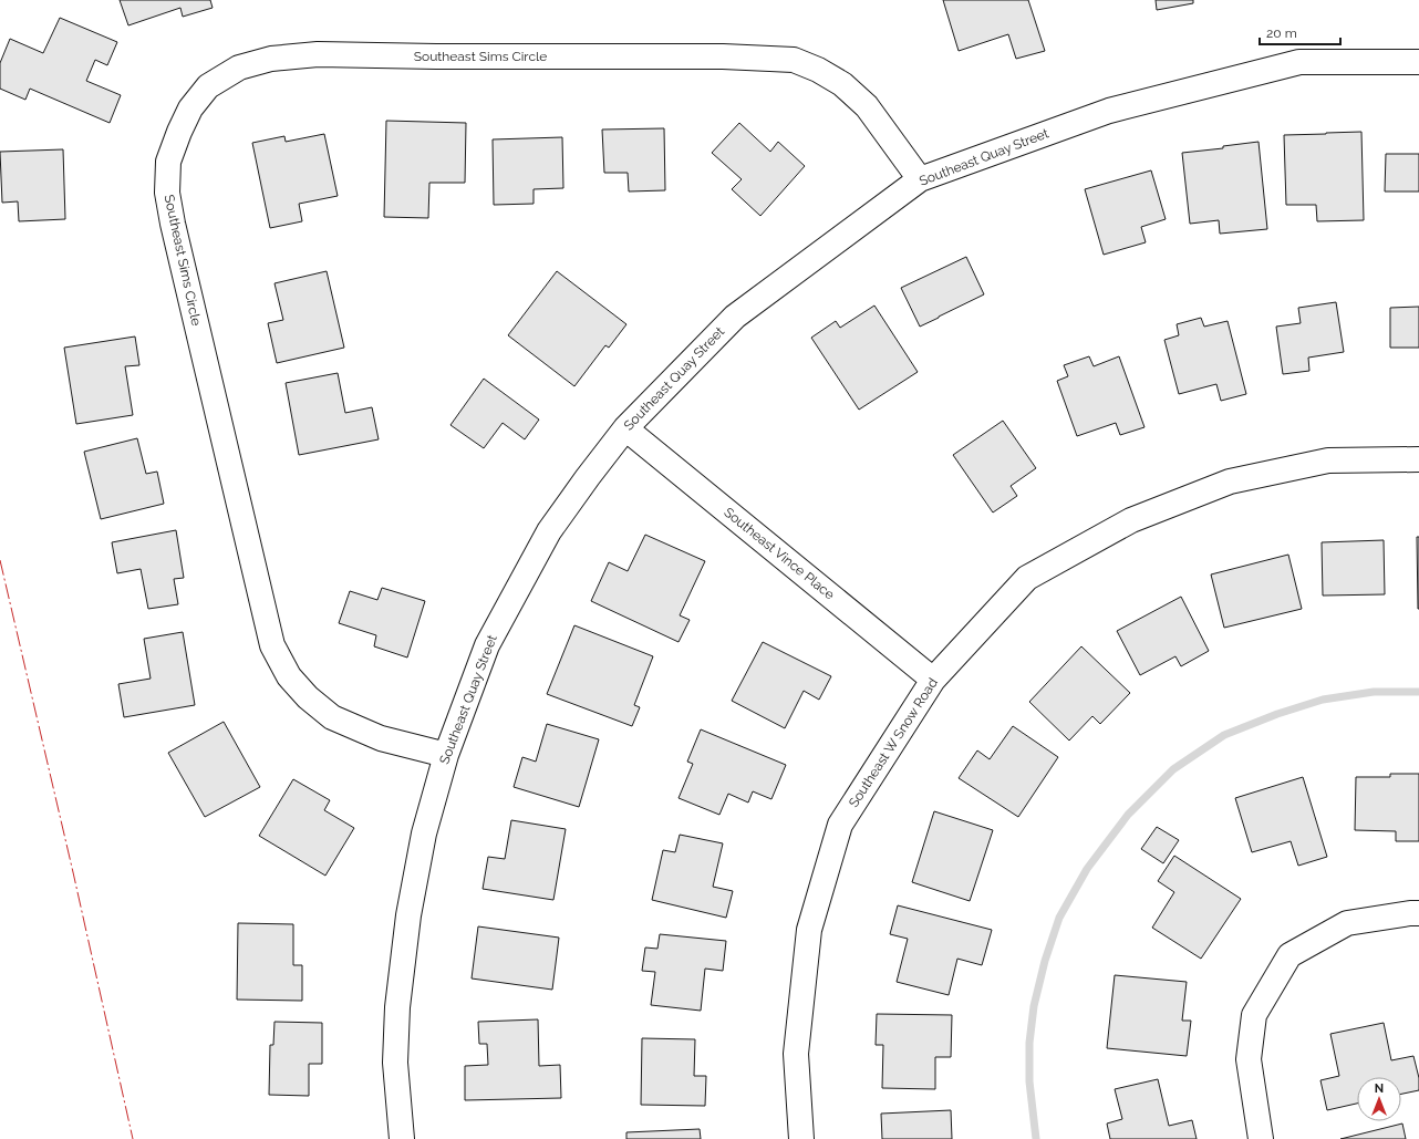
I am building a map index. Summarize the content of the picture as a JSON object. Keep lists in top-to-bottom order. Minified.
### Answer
{"streets":{"street":["Southeast Sims Circle","Southeast Quay Street","Southeast Vince Place","Southeast W Snow Road"]},"crossings":[["Southeast Sims Circle","Southeast Quay Street"],["Southeast Quay Street","Southeast Vince Place"],["Southeast Vince Place","Southeast W Snow Road"]],"scale_bar":"20 m","north":"top"}
